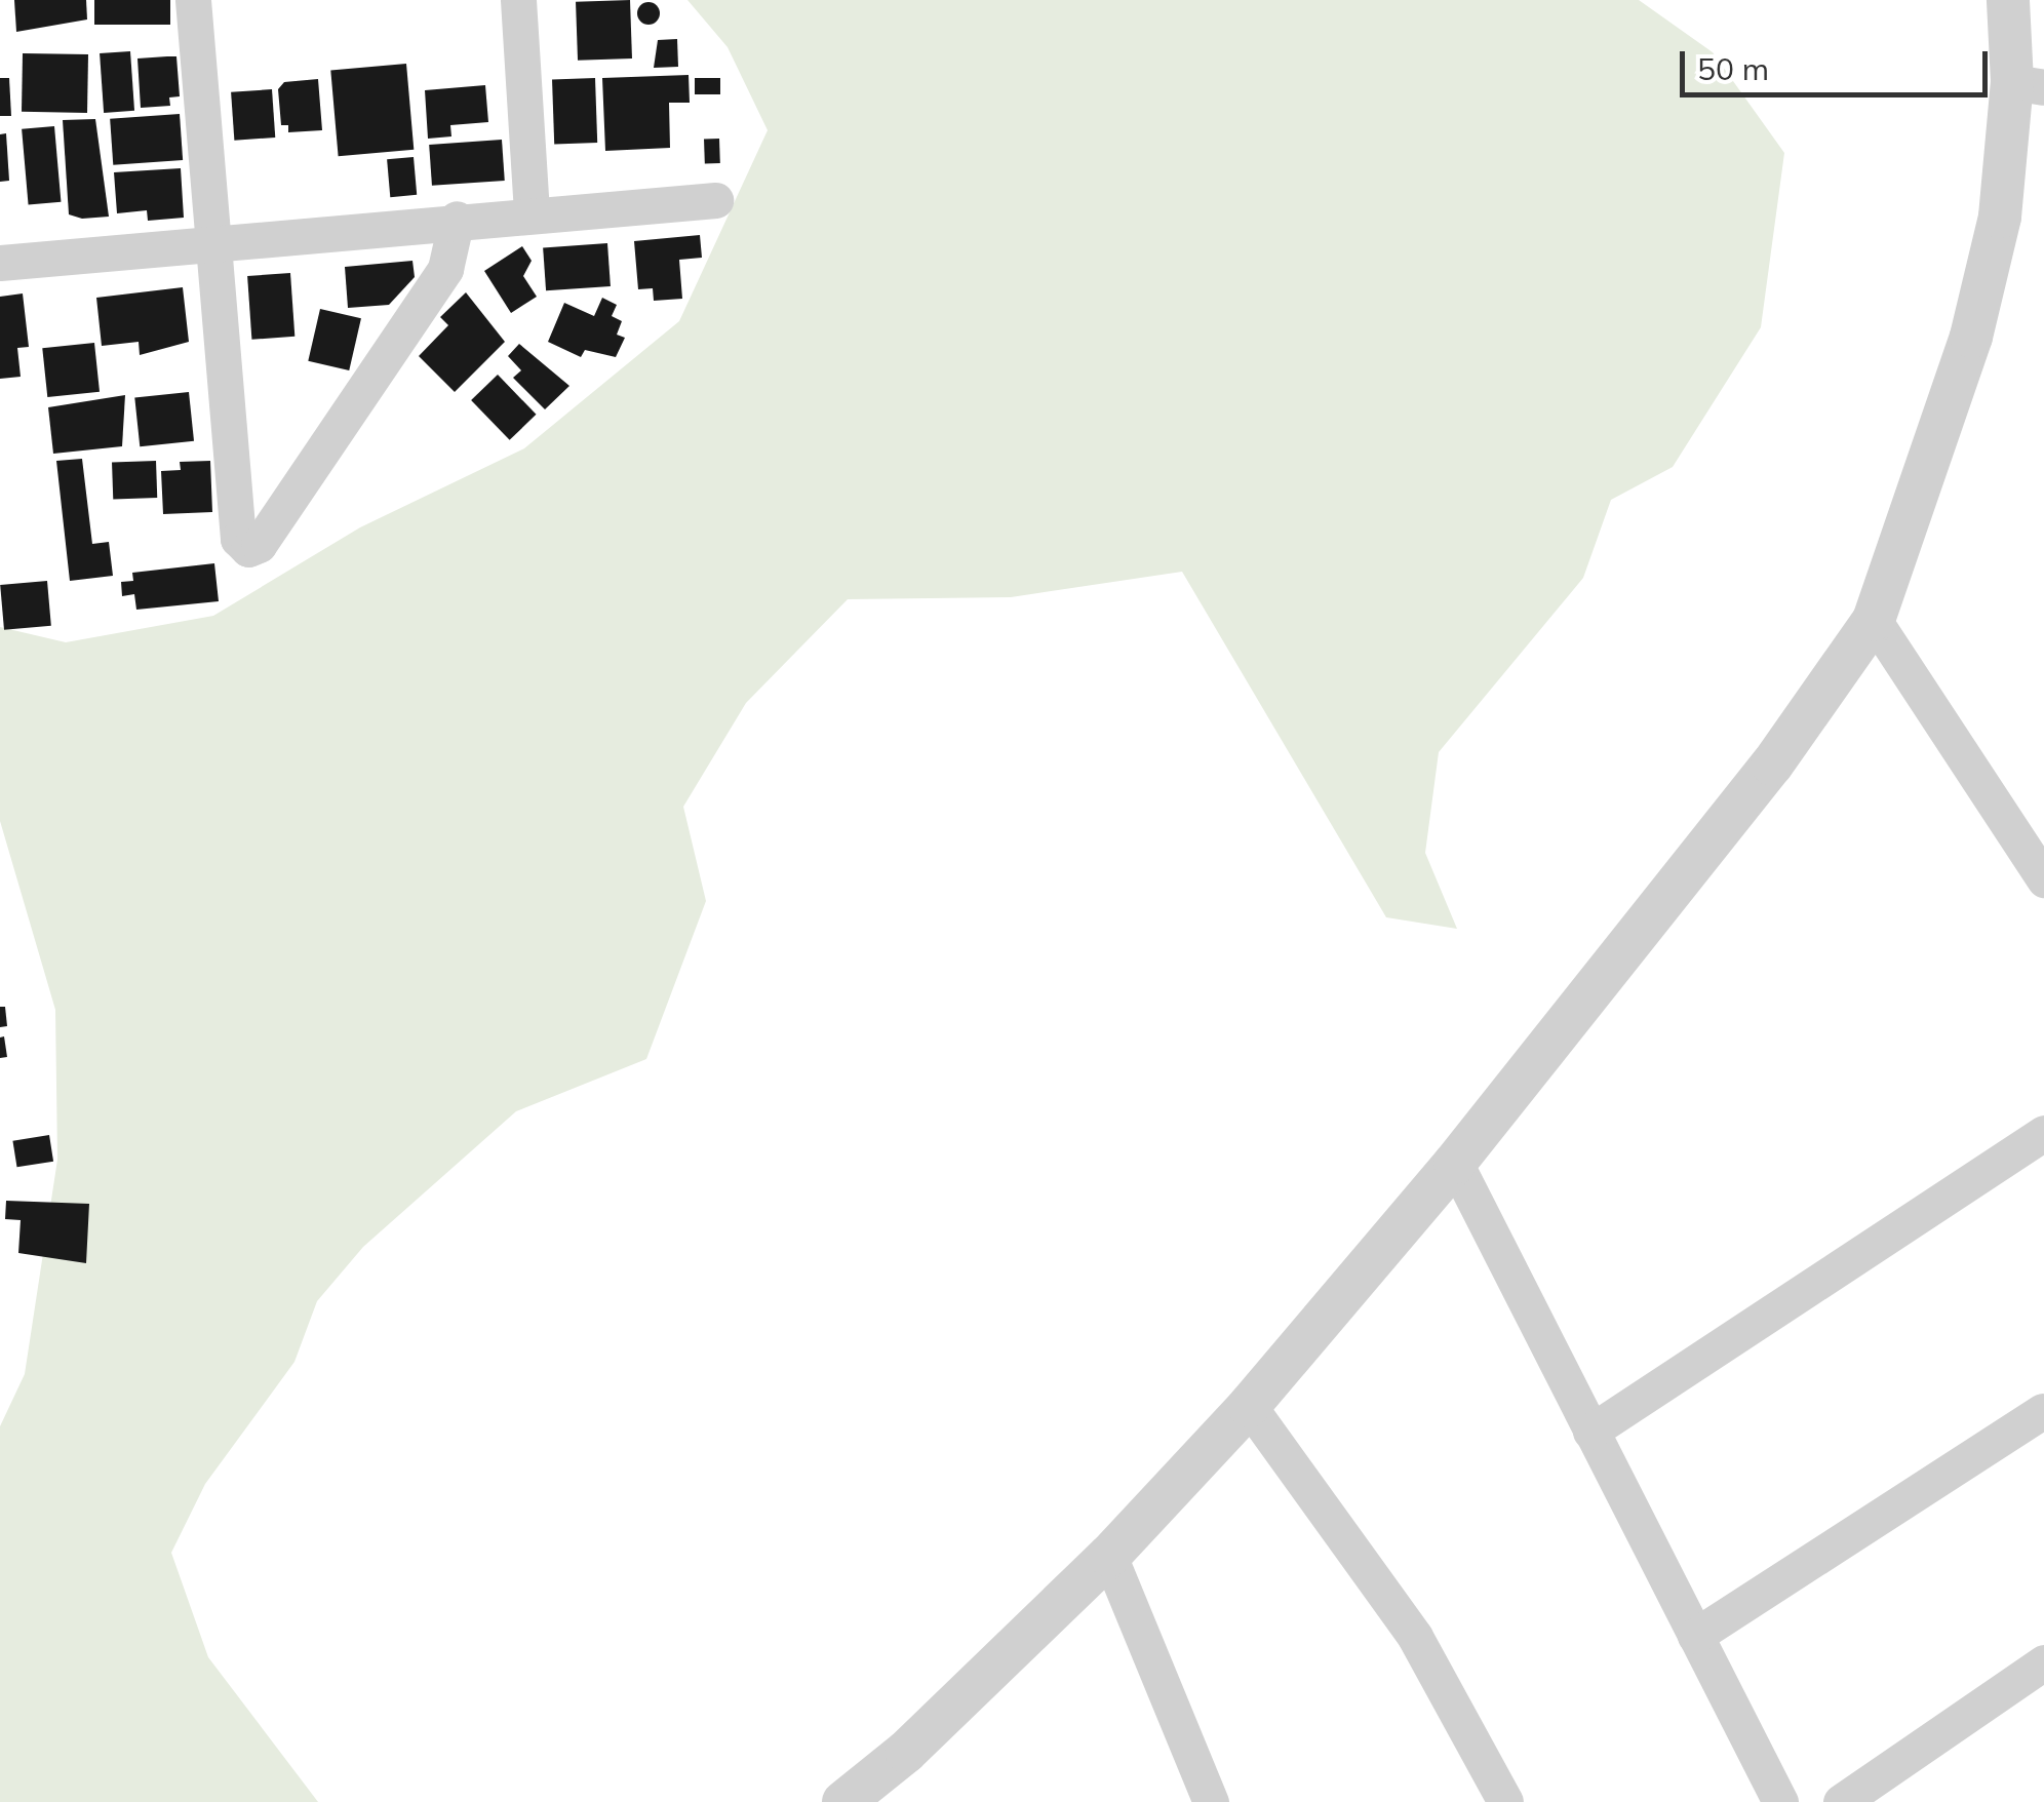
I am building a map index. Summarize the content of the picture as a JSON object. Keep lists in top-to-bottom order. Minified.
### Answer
{"scale_bar":"50 m"}
